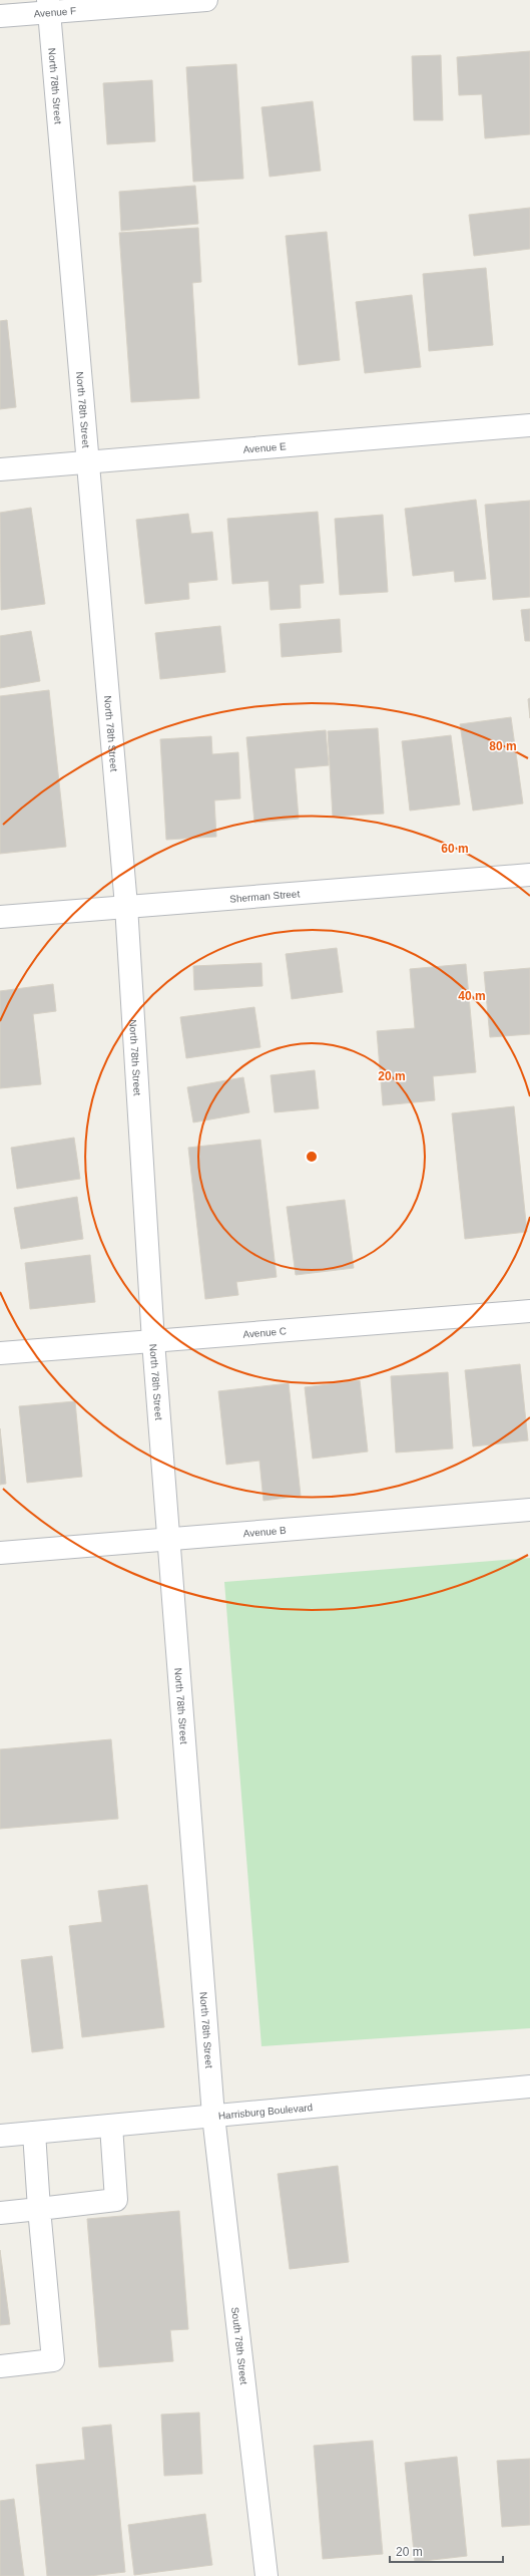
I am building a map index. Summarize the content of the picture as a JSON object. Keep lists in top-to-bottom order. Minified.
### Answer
{"streets":{"street":["Avenue F","North 78th Street","Avenue E","Sherman Street","Avenue C","Avenue B","Harrisburg Boulevard","South 78th Street"]},"crossings":[["Avenue F","North 78th Street"],["North 78th Street","Avenue E"],["North 78th Street","Sherman Street"],["North 78th Street","Avenue C"],["North 78th Street","Avenue B"],["North 78th Street","Harrisburg Boulevard"],["North 78th Street","South 78th Street"],["Harrisburg Boulevard","South 78th Street"]],"scale_bar":"20 m","rings":["80 m","60 m","40 m","20 m"]}
